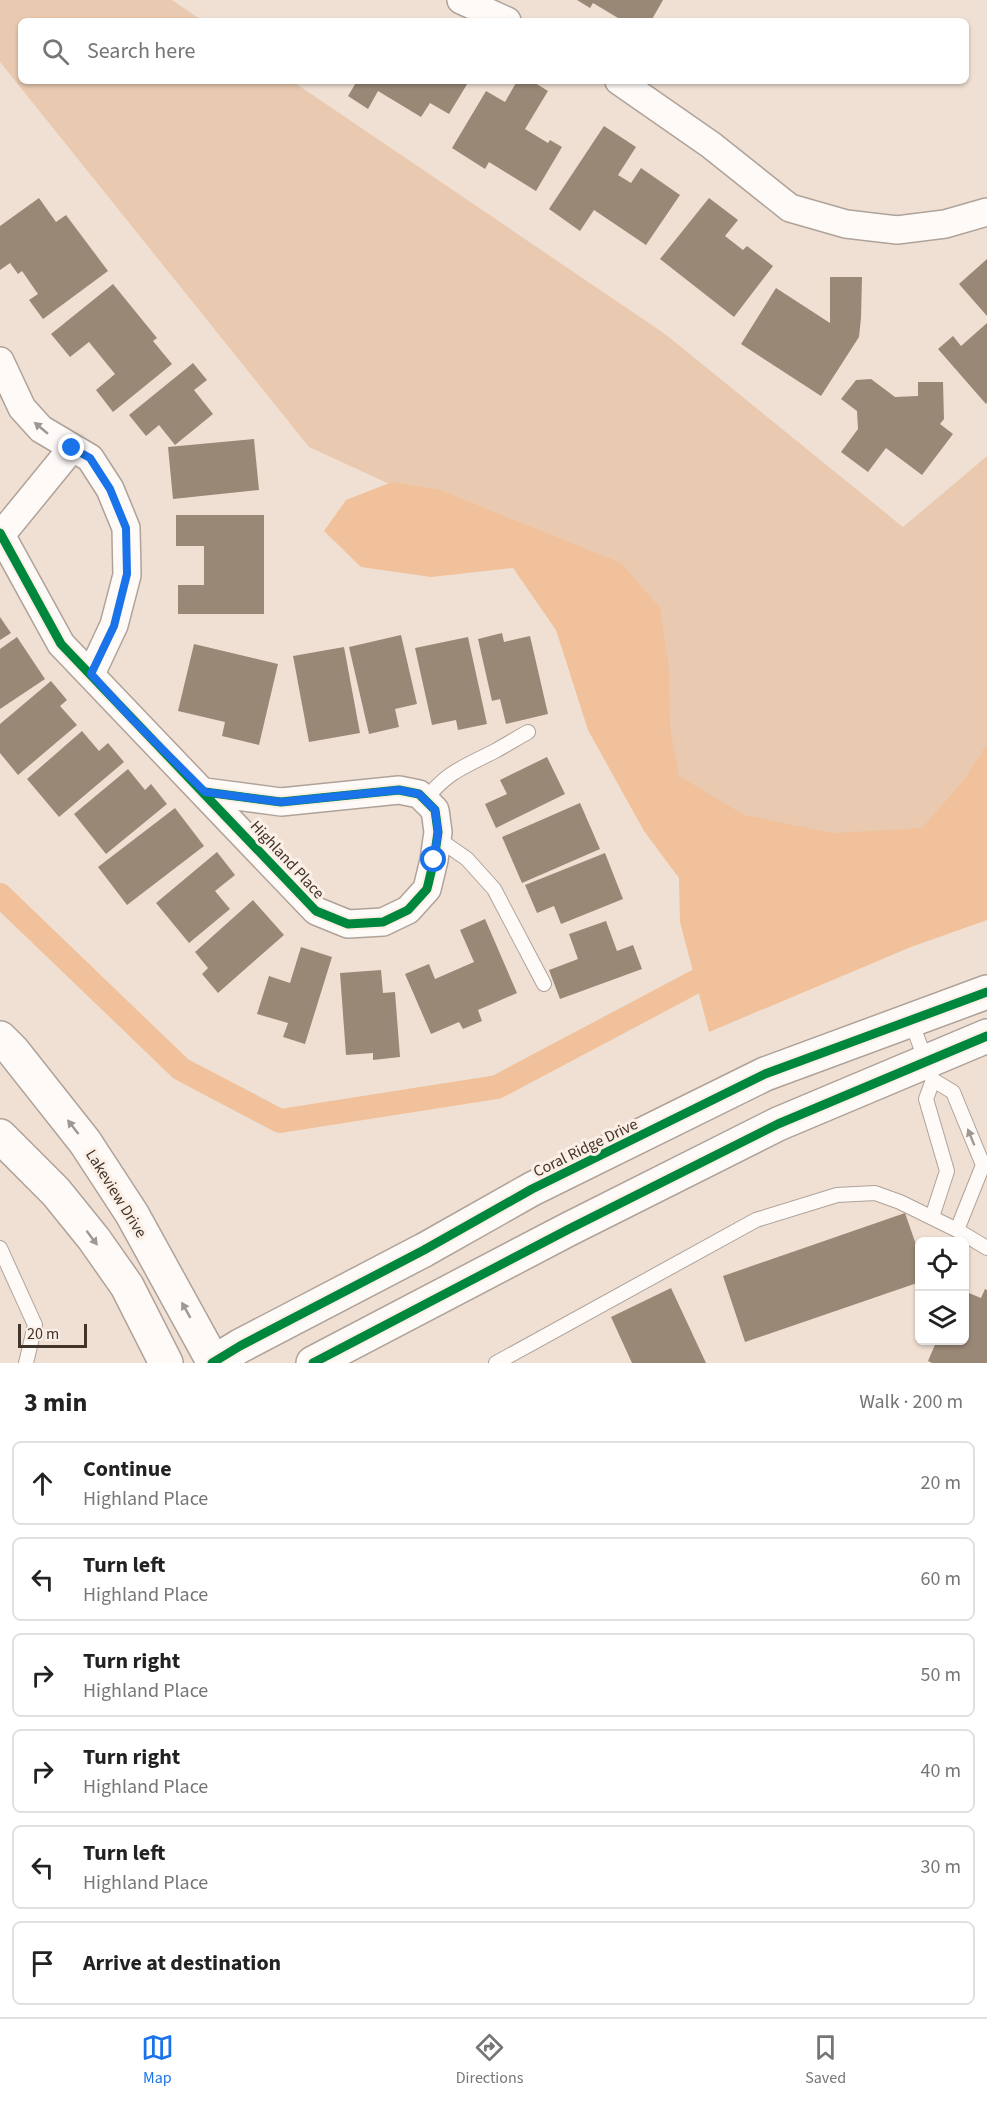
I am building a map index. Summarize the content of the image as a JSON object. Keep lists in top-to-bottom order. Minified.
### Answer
{"streets":{"main road":["Coral Ridge Drive","Lakeview Drive"],"street":["Highland Place"]},"crossings":[["Coral Ridge Drive","Lakeview Drive"]],"scale_bar":"20 m","page":{"search":"Search here","scale":"20 m","heading":["3 min","Walk · 200 m"],"list":[["Continue","Highland Place","20 m"],["Turn left","Highland Place","60 m"],["Turn right","Highland Place","50 m"],["Turn right","Highland Place","40 m"],["Turn left","Highland Place","30 m"],"Arrive at destination"],"nav":["Map","Directions","Saved"]}}
